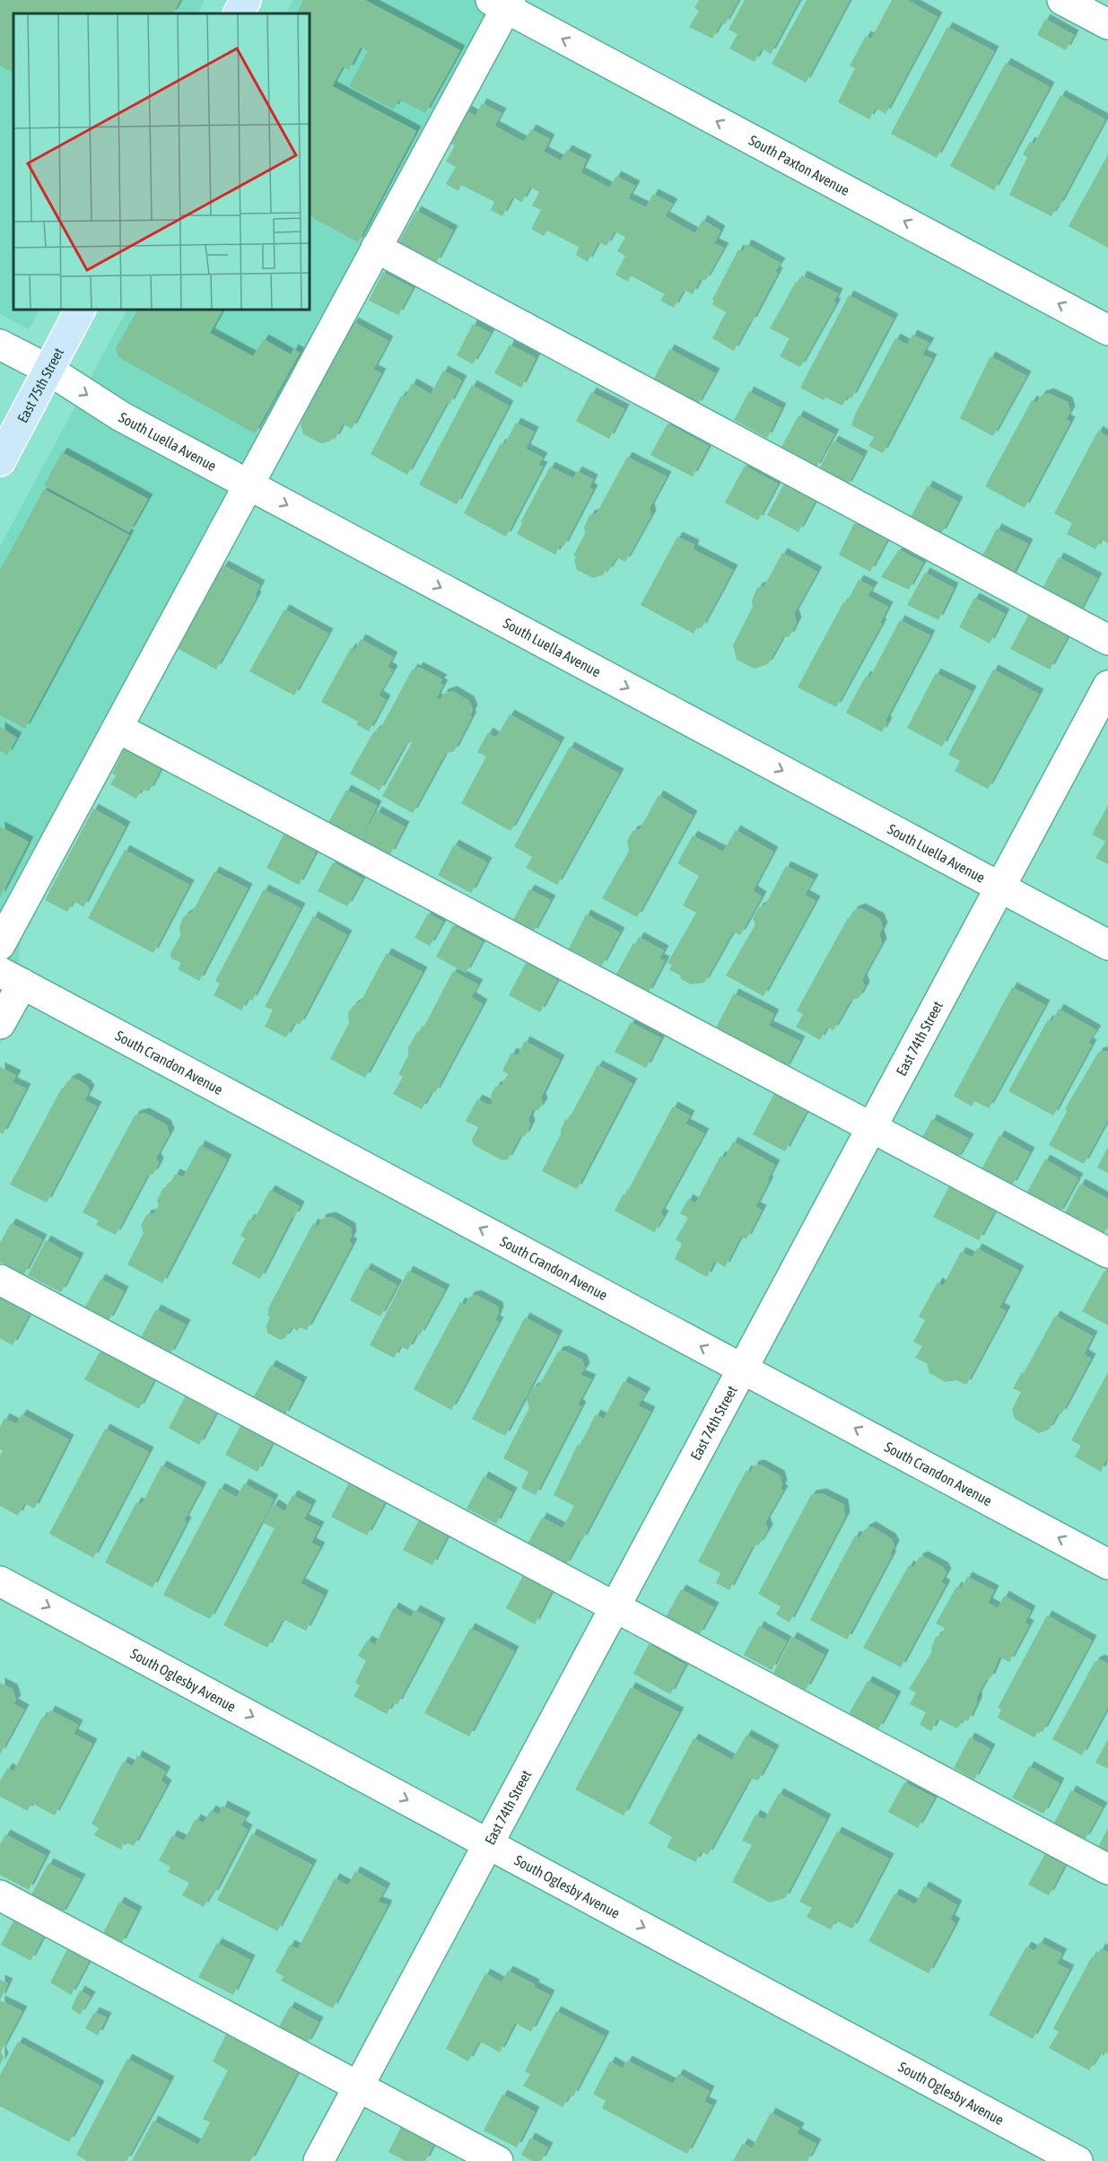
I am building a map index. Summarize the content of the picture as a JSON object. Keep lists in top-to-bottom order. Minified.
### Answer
{"streets":{"main road":["East 75th Street"],"street":["South Paxton Avenue","South Luella Avenue","East 74th Street","South Crandon Avenue","South Oglesby Avenue"]},"crossings":[["East 75th Street","South Luella Avenue"],["South Luella Avenue","East 74th Street"],["East 74th Street","South Crandon Avenue"],["East 74th Street","South Oglesby Avenue"]],"one_way":["South Paxton Avenue","South Luella Avenue","South Crandon Avenue","South Oglesby Avenue"]}
